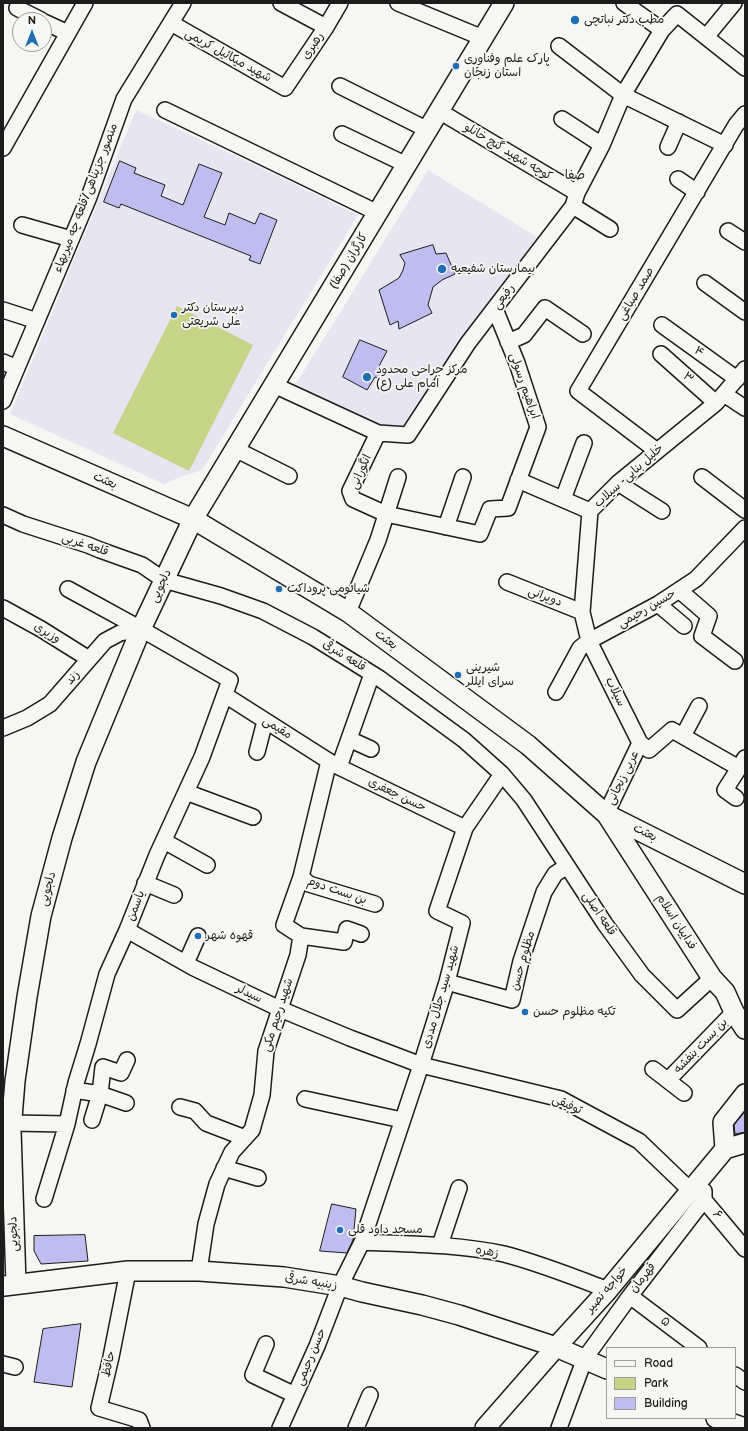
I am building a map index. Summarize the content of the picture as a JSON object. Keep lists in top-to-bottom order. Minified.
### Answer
{"streets":{"main road":["کارگران (صفا)","بعثت","دلجویی","فداییان اسلام","زینبیه شرقی","خواجه نصیر"],"street":["رهبری","شهید میکائیل کریمی","کوچه شهید گنج خانلو","منصور جزپناهی/قلعه چه میربهاء","صمد صباغی","رفیعی","۴","۳","ابراهیم رسولی","انگورانی","خلیل بنایی- سیلاب","قلعه غربی","دویرانی","حسین رحیمی","وزیری","قلعه شرقی","زند","سیلاب","مقیمی","عربی زنجانی","حسن جعفری","بن بست دوم","یاسمن","قلعه اصلی","مظلوم حسن","سیدلر","شهید سید جلال مددی","شهید رحیم مکی","بن بست بنفشه","توفیقی","۶","زهره","قهرمان","۵","حسن رحیمی","حافظ"]},"crossings":[["رهبری","شهید میکائیل کریمی"],["شهید میکائیل کریمی","منصور جزپناهی/قلعه چه میربهاء"],["کوچه شهید گنج خانلو","کارگران (صفا)"],["کوچه شهید گنج خانلو","رفیعی"],["کارگران (صفا)","رفیعی"],["کارگران (صفا)","بعثت"],["کارگران (صفا)","دلجویی"],["صمد صباغی","خلیل بنایی- سیلاب"],["رفیعی","ابراهیم رسولی"],["رفیعی","انگورانی"],["۴","خلیل بنایی- سیلاب"],["۳","خلیل بنایی- سیلاب"],["ابراهیم رسولی","انگورانی"],["خلیل بنایی- سیلاب","دویرانی"],["خلیل بنایی- سیلاب","حسین رحیمی"],["خلیل بنایی- سیلاب","سیلاب"],["بعثت","دلجویی"],["بعثت","عربی زنجانی"],["بعثت","فداییان اسلام"],["قلعه غربی","دلجویی"],["قلعه غربی","قلعه شرقی"],["دلجویی","قلعه شرقی"],["دلجویی","زند"],["دلجویی","یاسمن"],["دلجویی","زینبیه شرقی"],["حسین رحیمی","سیلاب"],["وزیری","زند"],["قلعه شرقی","قلعه اصلی"],["قلعه شرقی","شهید سید جلال مددی"],["زند","یاسمن"],["سیلاب","عربی زنجانی"],["مقیمی","حسن جعفری"],["مقیمی","یاسمن"],["عربی زنجانی","فداییان اسلام"],["حسن جعفری","شهید سید جلال مددی"],["یاسمن","سیدلر"],["قلعه اصلی","فداییان اسلام"],["قلعه اصلی","مظلوم حسن"],["قلعه اصلی","شهید سید جلال مددی"],["فداییان اسلام","بن بست بنفشه"],["مظلوم حسن","شهید سید جلال مددی"],["سیدلر","شهید سید جلال مددی"],["سیدلر","شهید رحیم مکی"],["سیدلر","توفیقی"],["شهید سید جلال مددی","توفیقی"],["شهید سید جلال مددی","زهره"],["شهید سید جلال مددی","حسن رحیمی"],["شهید رحیم مکی","زینبیه شرقی"],["توفیقی","۶"],["توفیقی","قهرمان"],["توفیقی","خواجه نصیر"],["۶","قهرمان"],["۶","خواجه نصیر"],["زهره","خواجه نصیر"],["زهره","حسن رحیمی"],["قهرمان","زینبیه شرقی"],["قهرمان","خواجه نصیر"],["قهرمان","۵"],["زینبیه شرقی","خواجه نصیر"],["زینبیه شرقی","حسن رحیمی"],["زینبیه شرقی","حافظ"]],"districts":["صفا"],"places":["مطب دکتر نباتچی","پارک علم وفناوری استان زنجان","بیمارستان شفیعیه","دبیرستان دکتر علی شریعتی","مرکز جراحی محدود امام علی (ع)","شیائومی پروداکت","شیرینی سرای ایللر","قهوه شهر","تکیه مظلوم حسن","مسجد داود قلی"],"legend":["Road","Park","Building"],"north":"top"}
